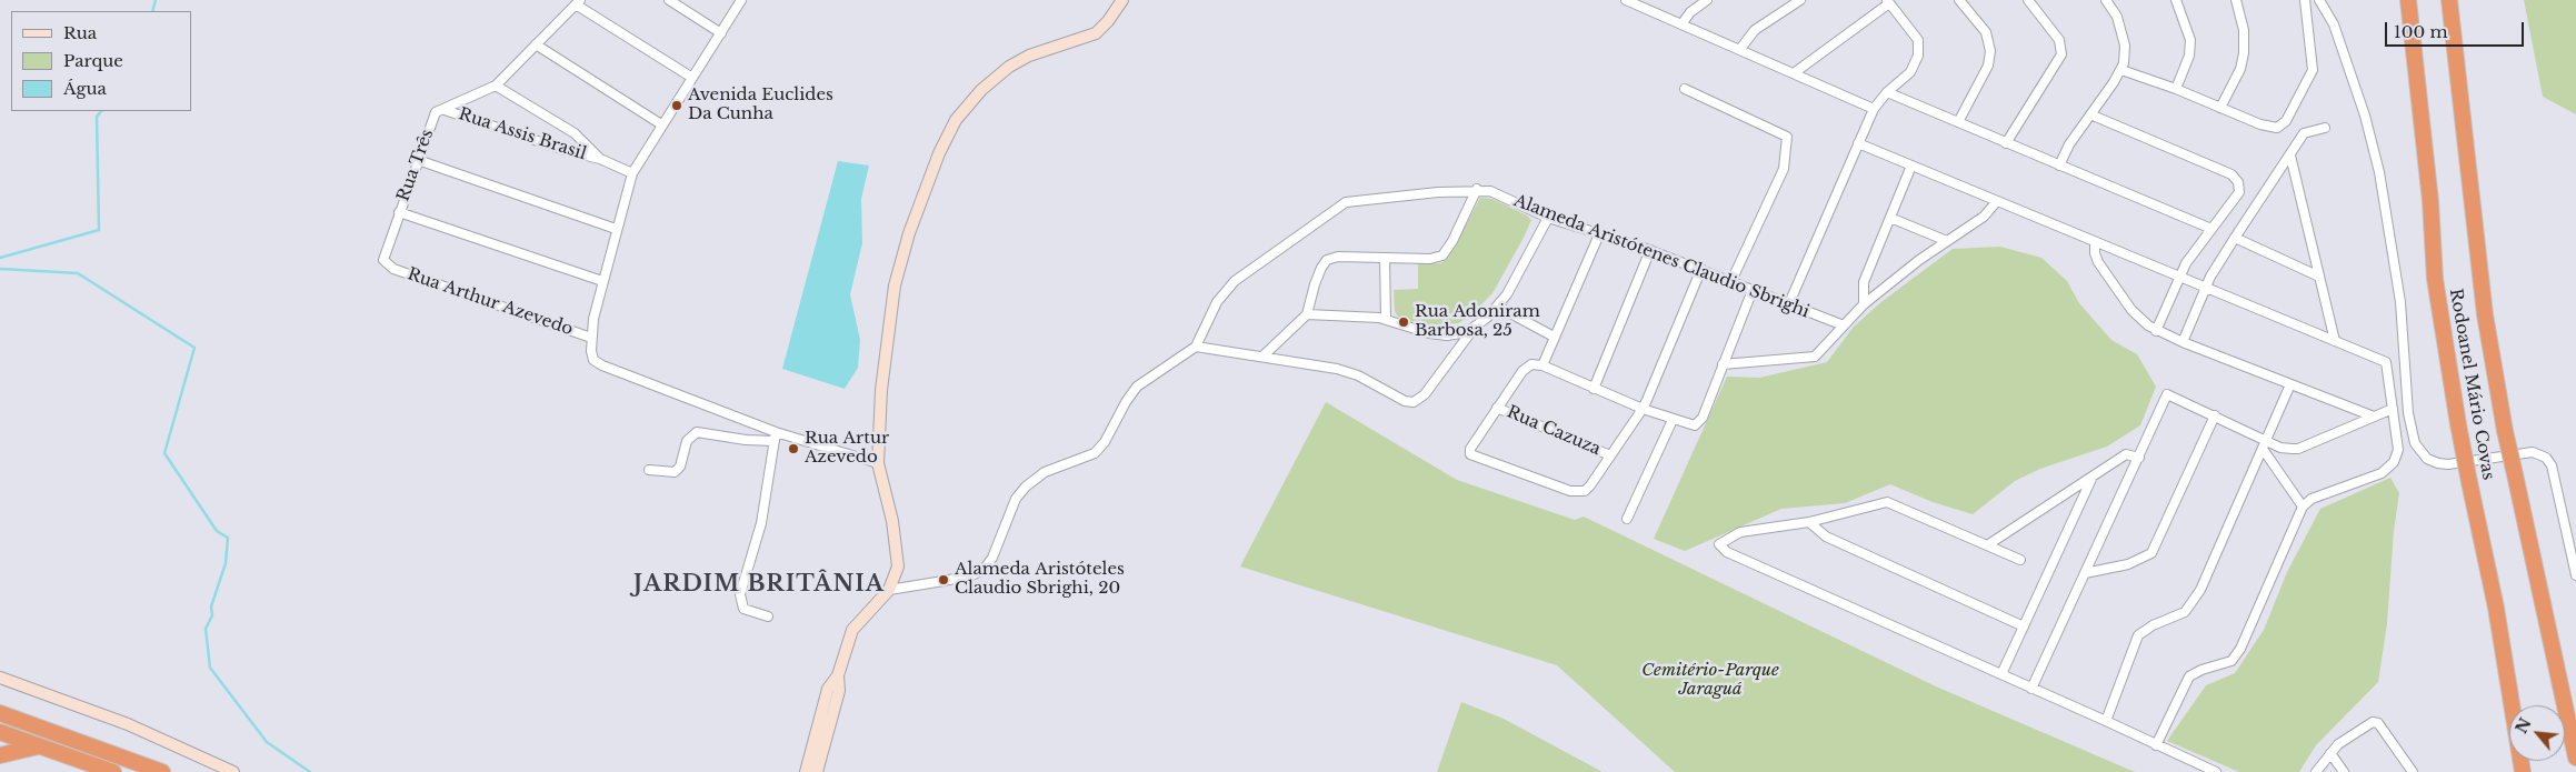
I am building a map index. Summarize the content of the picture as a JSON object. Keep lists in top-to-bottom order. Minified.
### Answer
{"streets":{"highway":["Rodoanel Mário Covas"],"street":["Rua Assis Brasil","Rua Três","Alameda Aristótenes Claudio Sbrighi","Rua Arthur Azevedo","Rua Cazuza"]},"crossings":[["Rua Assis Brasil","Rua Três"],["Rua Três","Rua Arthur Azevedo"]],"districts":["JARDIM BRITÂNIA"],"parks":["Cemitério-Parque Jaraguá"],"places":["Avenida Euclides Da Cunha","Rua Adoniram Barbosa, 25","Rua Artur Azevedo","Alameda Aristóteles Claudio Sbrighi, 20"],"legend":["Rua","Parque","Água"],"scale_bar":"100 m","north":"top left"}
